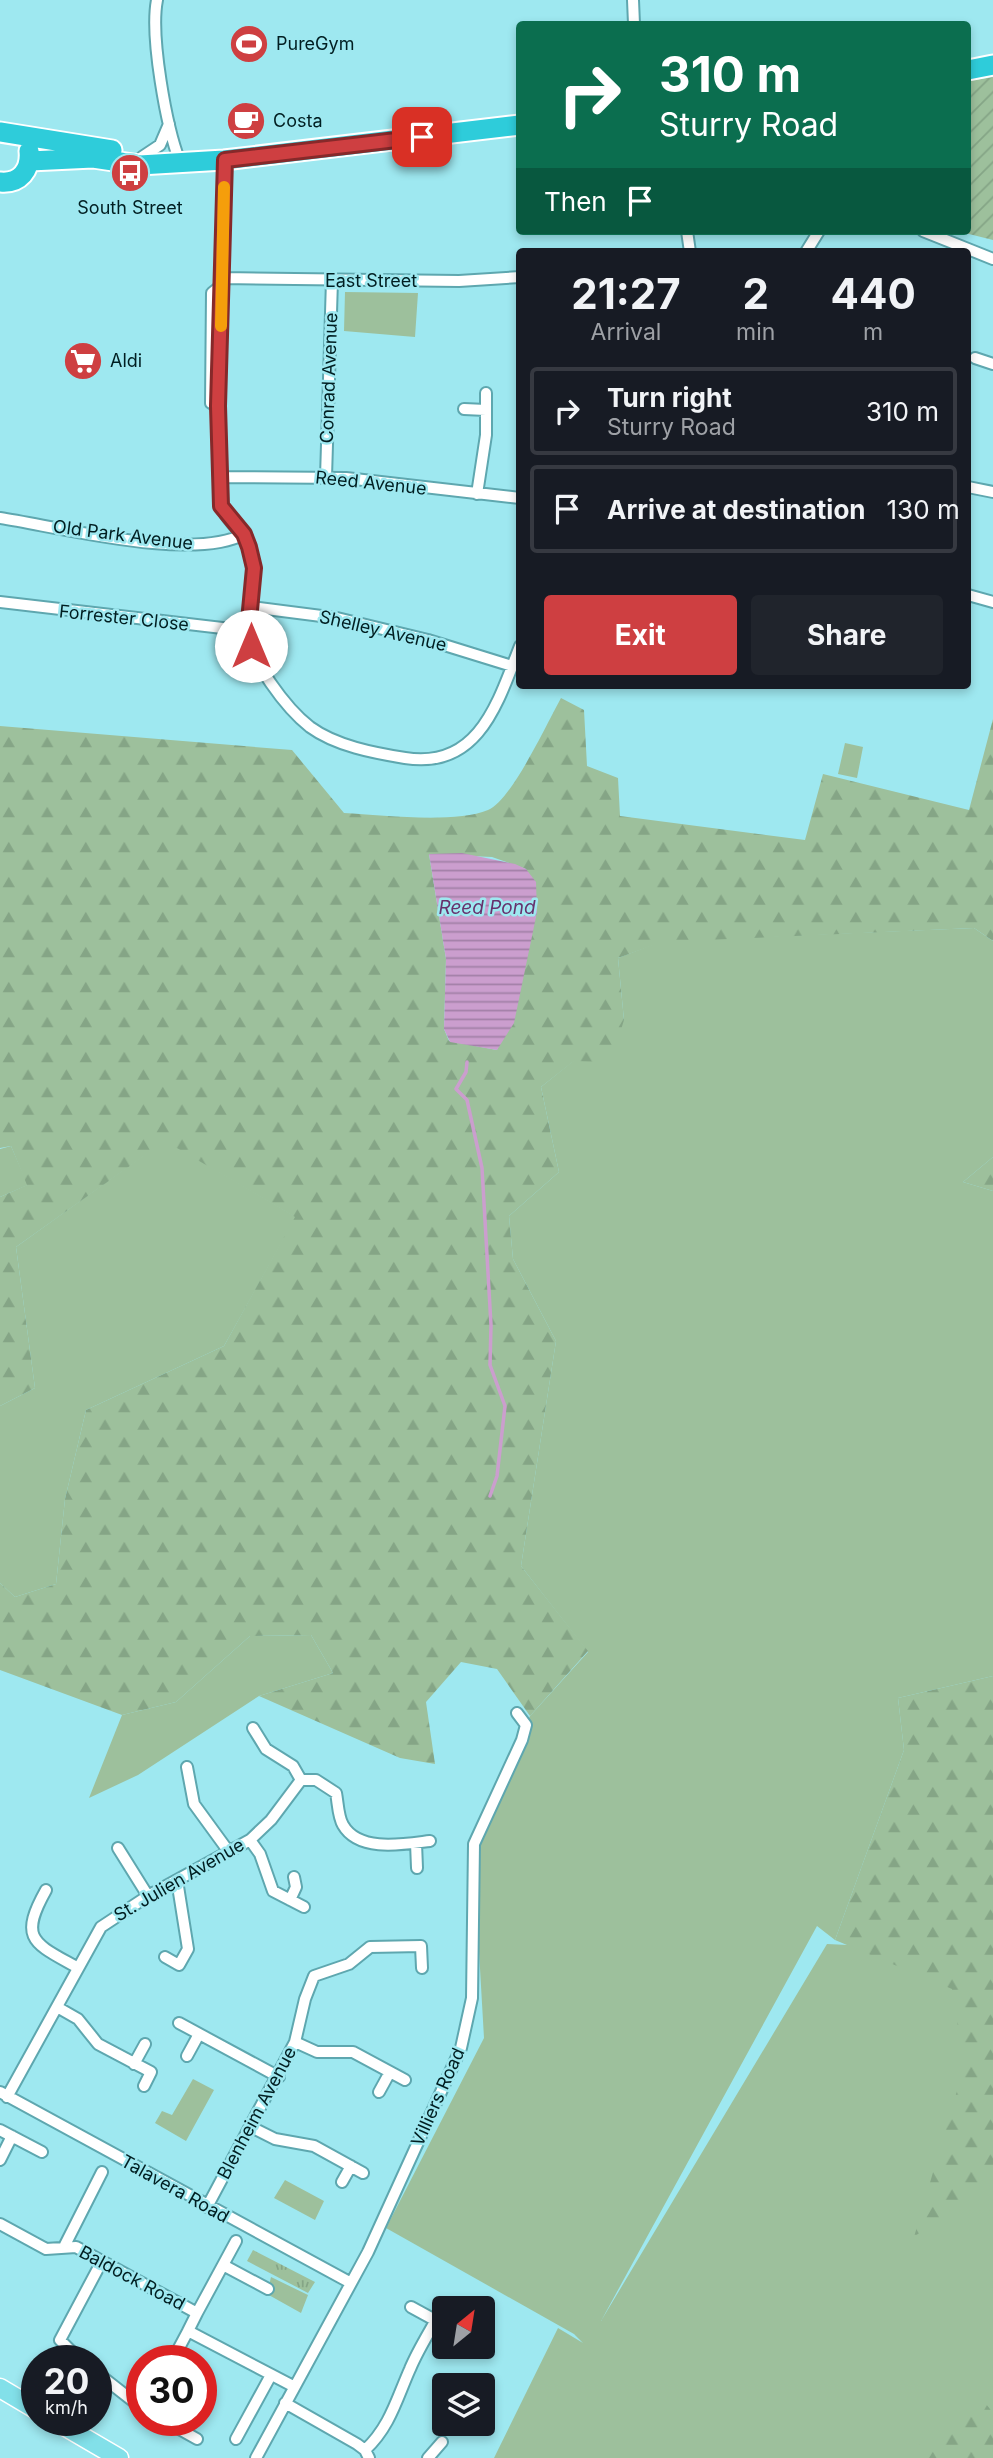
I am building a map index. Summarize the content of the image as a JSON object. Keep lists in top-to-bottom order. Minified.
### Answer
{"streets":{"street":["East Street","Conrad Avenue","Reed Avenue","Old Park Avenue","Forrester Close","Shelley Avenue","St. Julien Avenue","Villiers Road","Blenheim Avenue","Talavera Road","Baldock Road"]},"crossings":[["East Street","Conrad Avenue"],["Conrad Avenue","Reed Avenue"],["St. Julien Avenue","Talavera Road"],["Villiers Road","Talavera Road"],["Villiers Road","Baldock Road"],["Blenheim Avenue","Talavera Road"]],"water":["Reed Pond"],"places":{"sports":["PureGym"],"cafe":["Costa"],"bus stop":["South Street"],"supermarket":["Aldi"]},"north":"top right","page":{"turn":["310 m","Sturry Road"],"then":"Then","eta":["21:27","Arrival","2","min","440","m"],"list":[{"name":"Turn right","note":"Sturry Road","value":"310 m"},{"name":"Arrive at destination","value":"130 m"}],"buttons":["Exit","Share"],"speed":"20 km/h","limit":"30"}}
